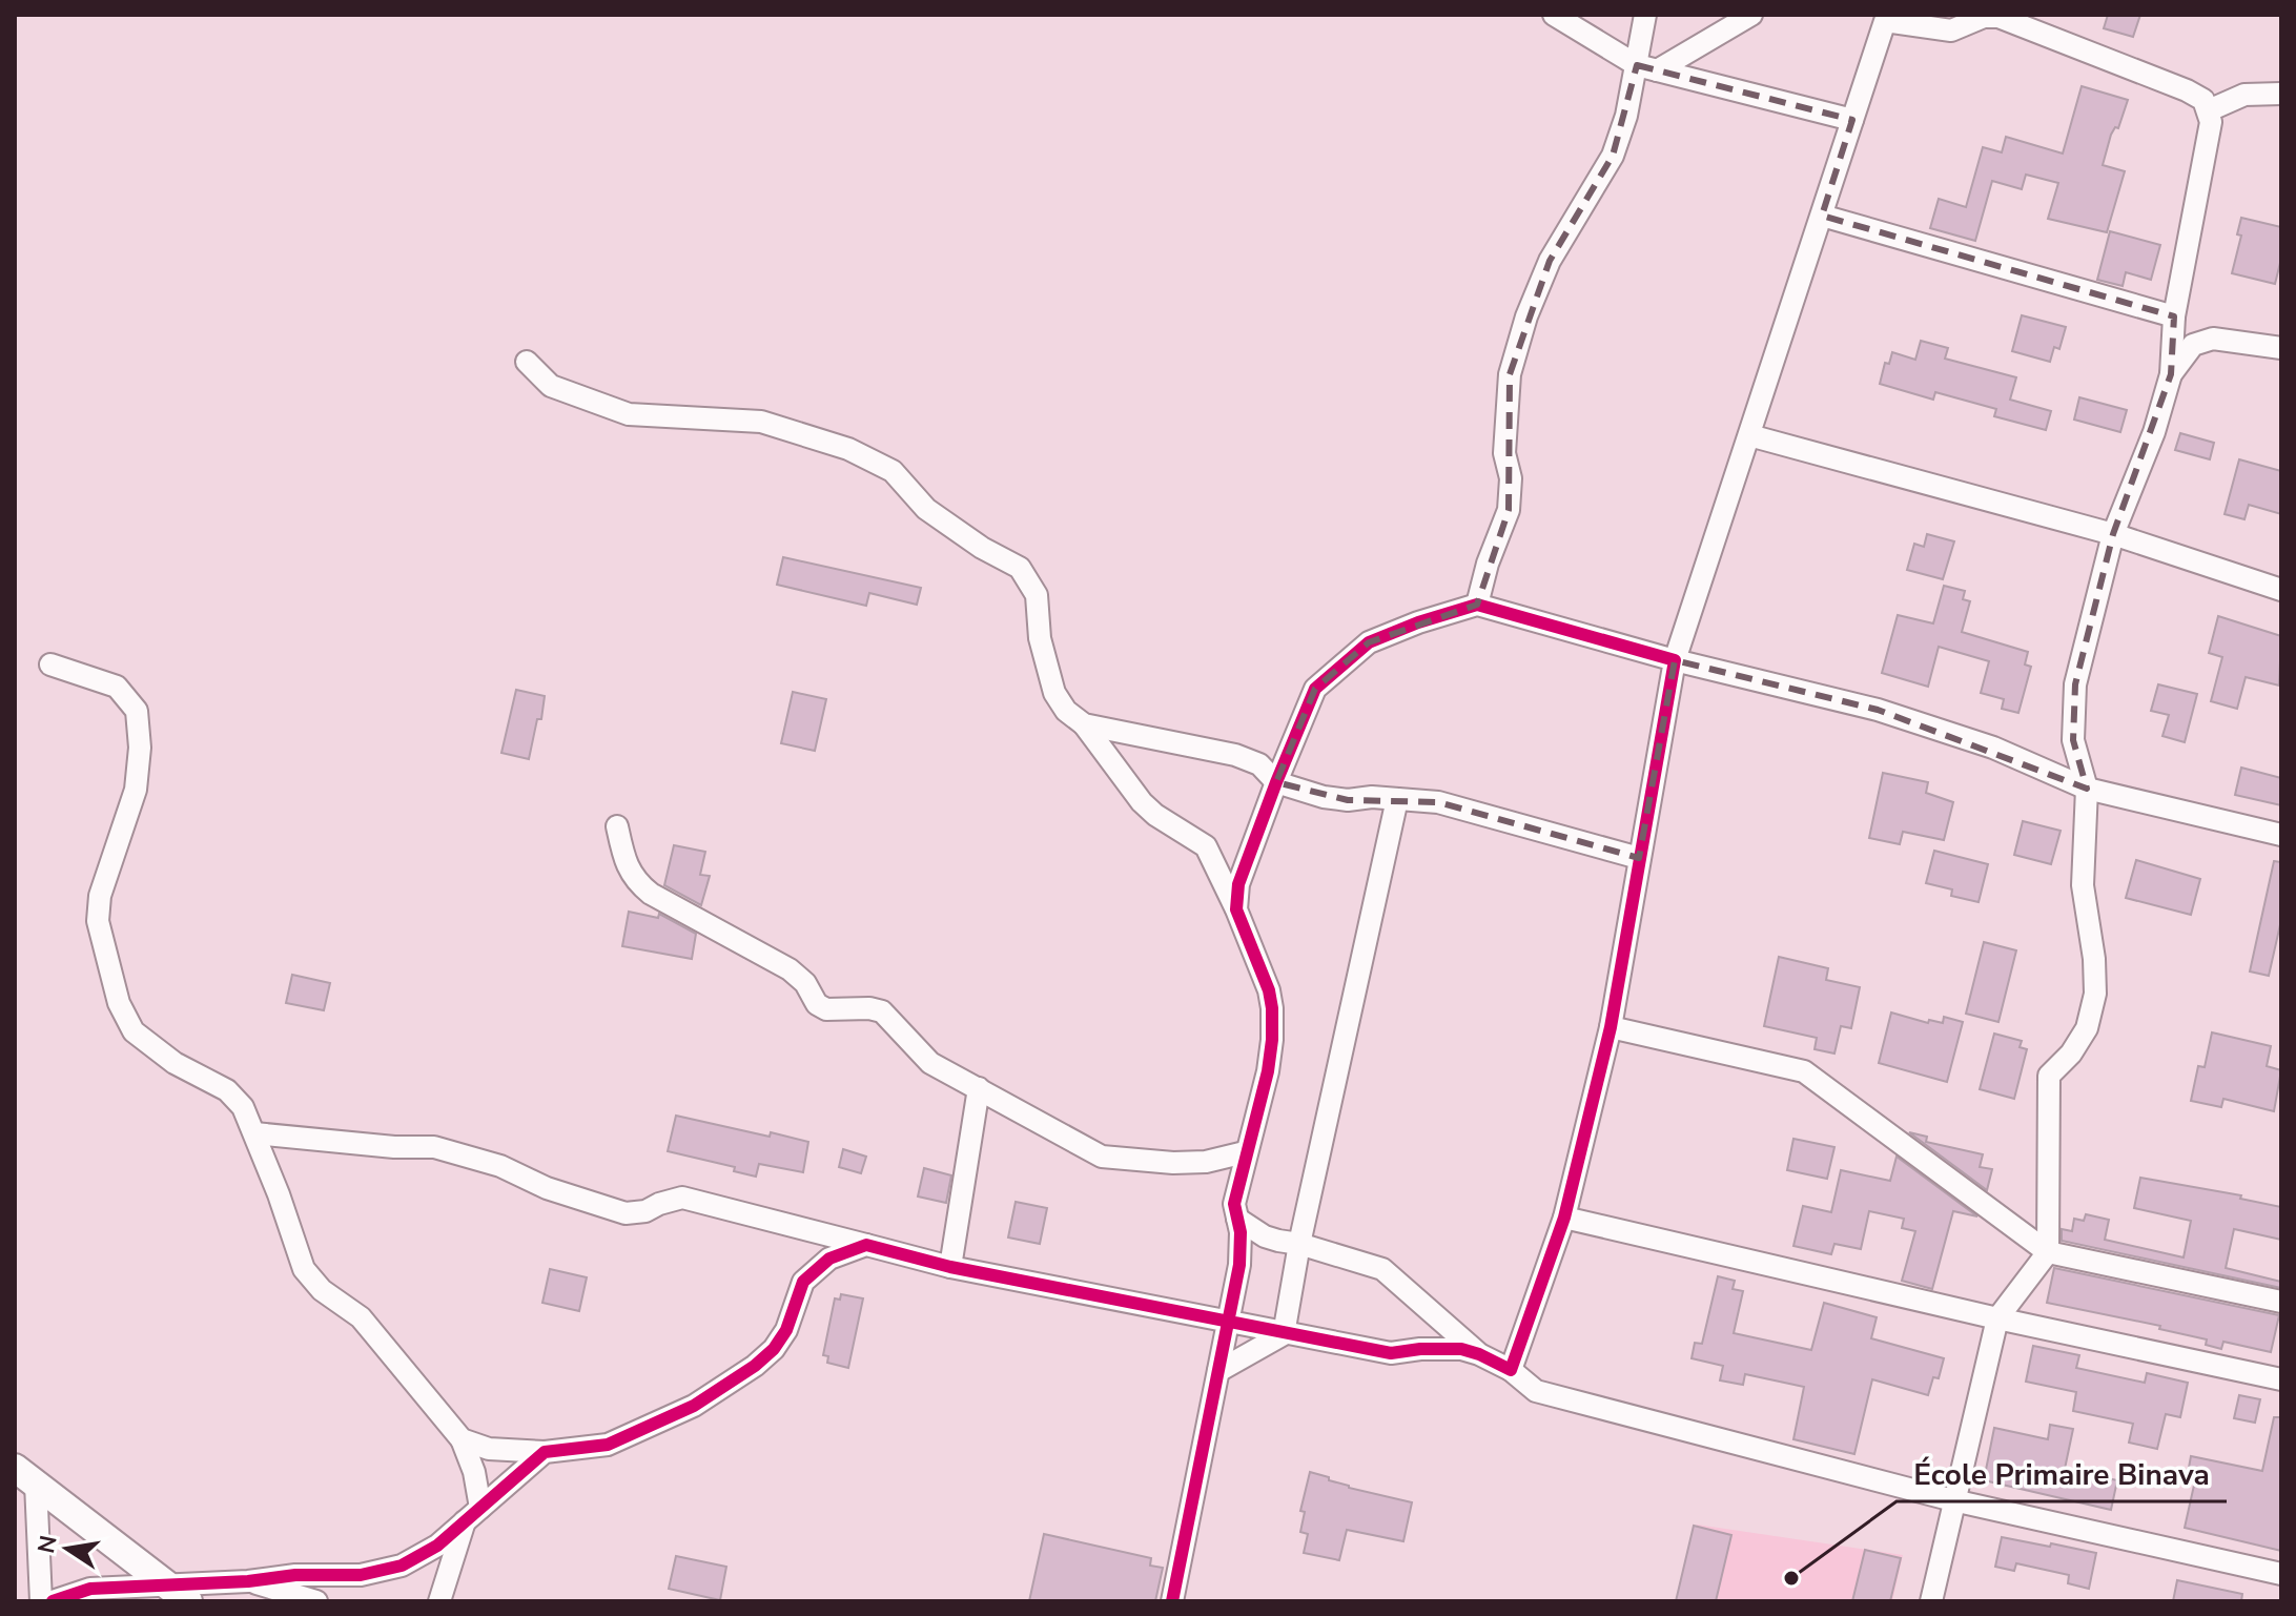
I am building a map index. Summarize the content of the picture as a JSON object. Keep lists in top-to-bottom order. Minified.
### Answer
{"places":["École Primaire Binava"],"north":"left"}
